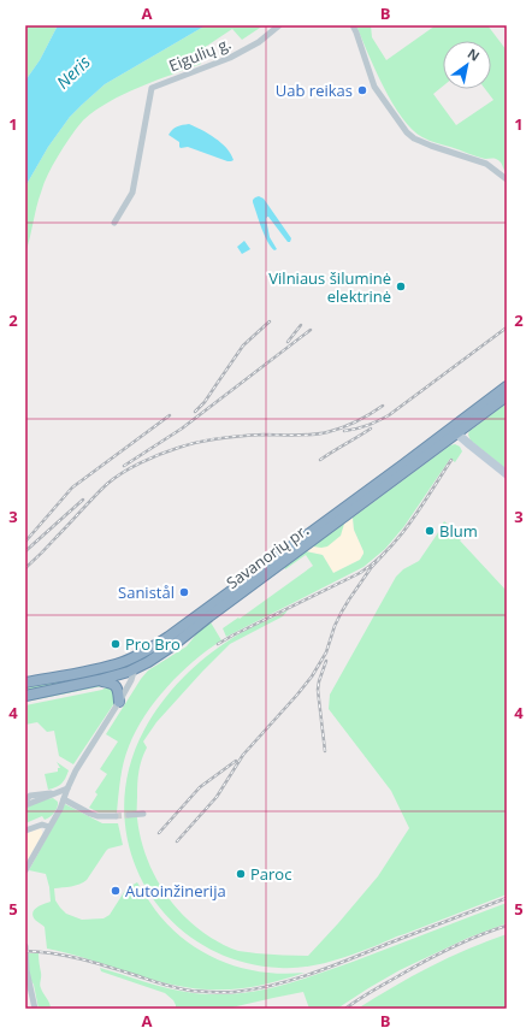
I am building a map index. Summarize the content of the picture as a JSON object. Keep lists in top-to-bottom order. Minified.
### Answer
{"streets":{"highway":["Savanorių pr."],"street":["Eigulių g."]},"water":["Neris"],"places":["Uab reikas","Vilniaus šiluminė elektrinė","Blum","Sanistål","Pro Bro","Paroc","Autoinžinerija"],"north":"top right","grid":{"columns":["A","B"],"rows":["1","2","3","4","5"]}}
